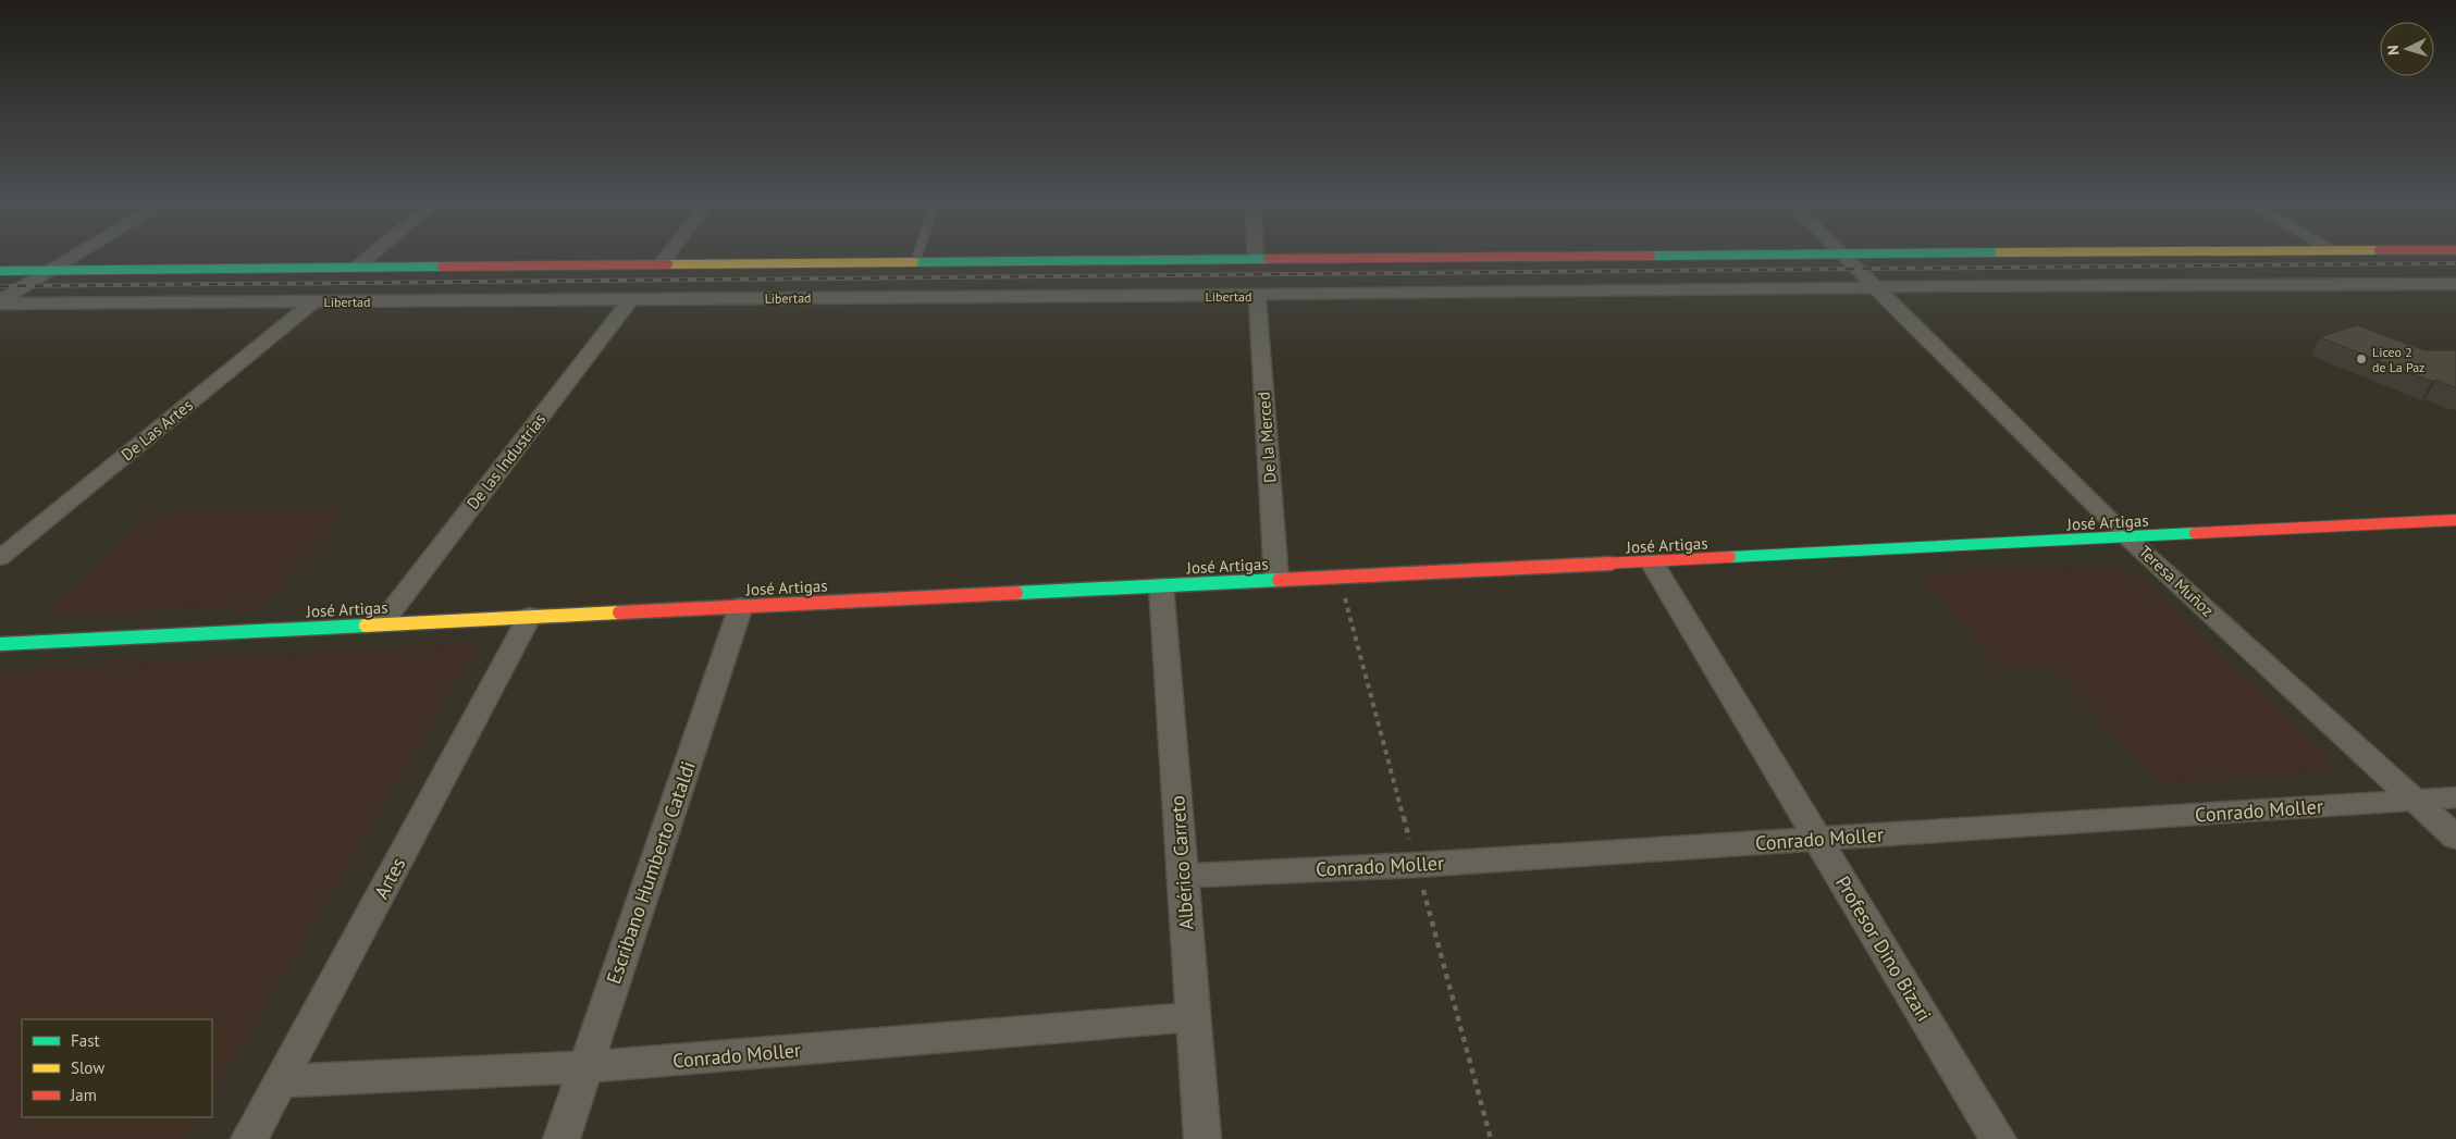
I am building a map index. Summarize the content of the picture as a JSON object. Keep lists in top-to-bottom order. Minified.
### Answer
{"streets":{"street":["Libertad","De Las Artes","De la Merced","De las Industrias","José Artigas","Teresa Muñoz","Conrado Moller","Albérico Carreto","Escribano Humberto Cataldi","Artes","Profesor Dino Bizari"]},"crossings":[["Libertad","De Las Artes"],["Libertad","De la Merced"],["Libertad","De las Industrias"],["Libertad","Teresa Muñoz"],["De la Merced","José Artigas"],["De las Industrias","José Artigas"],["José Artigas","Teresa Muñoz"],["José Artigas","Albérico Carreto"],["José Artigas","Escribano Humberto Cataldi"],["José Artigas","Artes"],["José Artigas","Profesor Dino Bizari"],["Teresa Muñoz","Conrado Moller"],["Conrado Moller","Albérico Carreto"],["Conrado Moller","Escribano Humberto Cataldi"],["Conrado Moller","Artes"],["Conrado Moller","Profesor Dino Bizari"]],"places":["Liceo 2 de La Paz"],"legend":["Fast","Slow","Jam"],"north":"left"}
